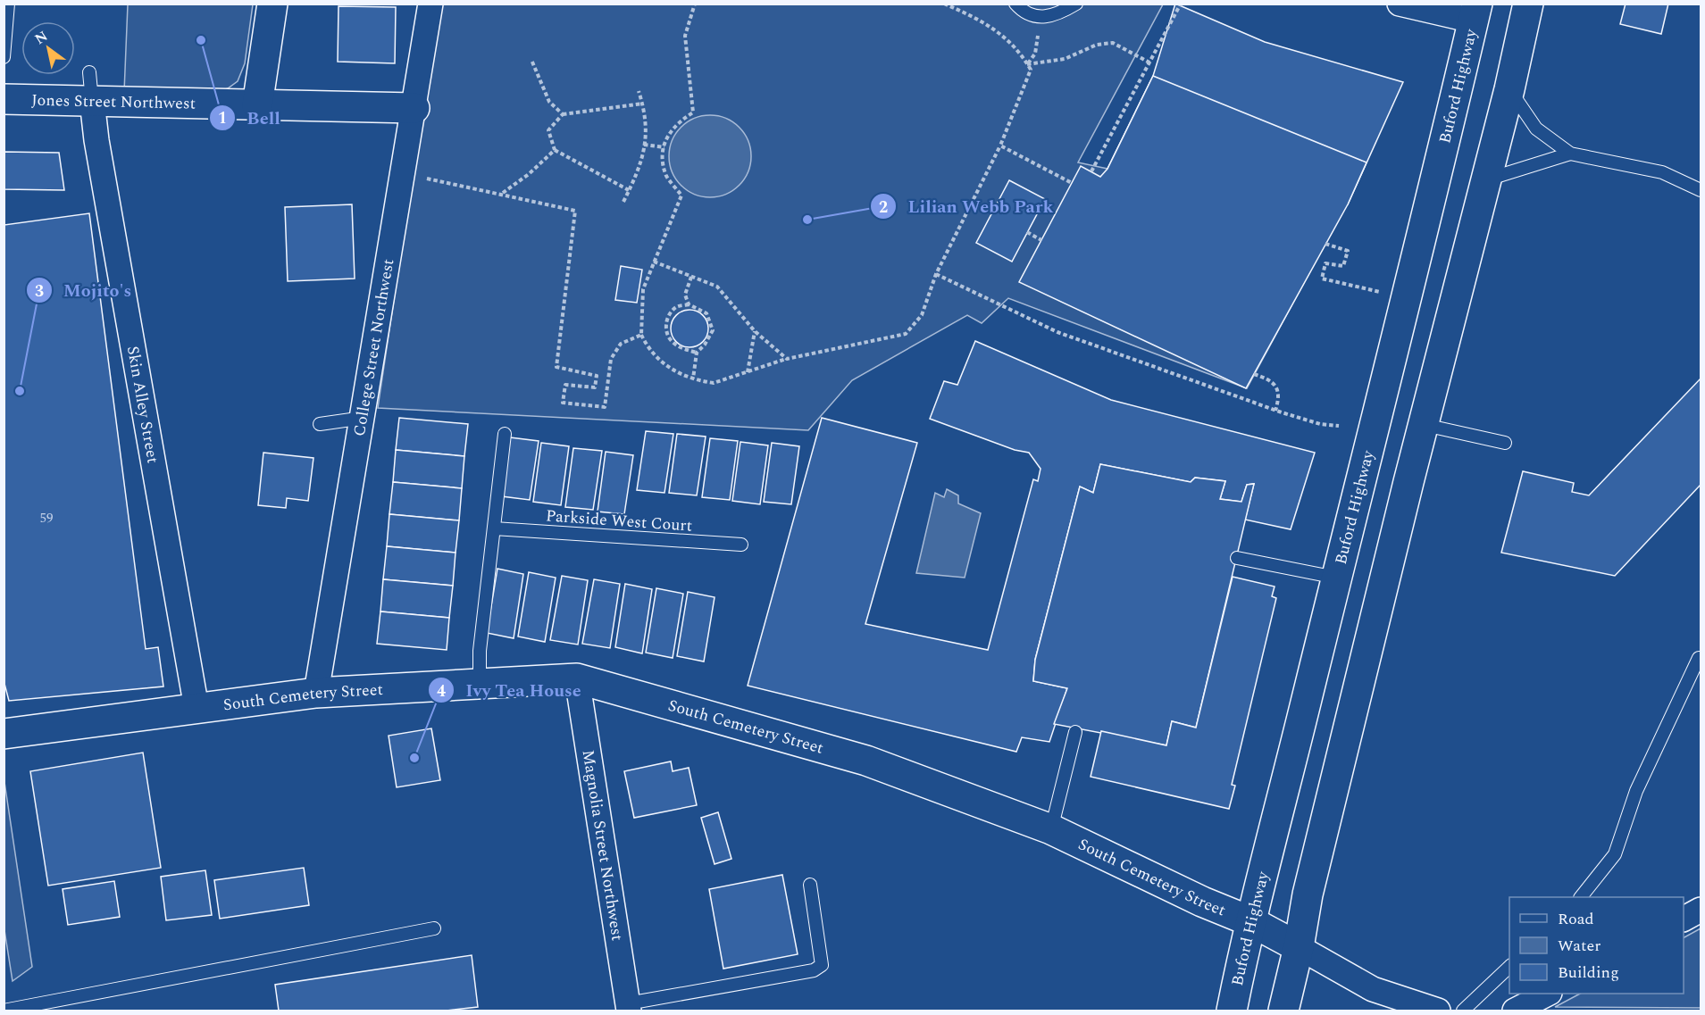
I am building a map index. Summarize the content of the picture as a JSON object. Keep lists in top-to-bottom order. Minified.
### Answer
{"streets":{"main road":["Buford Highway","Jones Street Northwest","South Cemetery Street"],"street":["College Street Northwest","Skin Alley Street","Magnolia Street Northwest"],"lane":["Parkside West Court"]},"crossings":[["Buford Highway","South Cemetery Street"],["Jones Street Northwest","College Street Northwest"],["Jones Street Northwest","Skin Alley Street"],["College Street Northwest","South Cemetery Street"],["Skin Alley Street","South Cemetery Street"],["South Cemetery Street","Magnolia Street Northwest"]],"places":["Bell","Lilian Webb Park","Mojito's","Ivy Tea House"],"house_numbers":["59"],"legend":["Road","Water","Building"],"north":"top left"}
